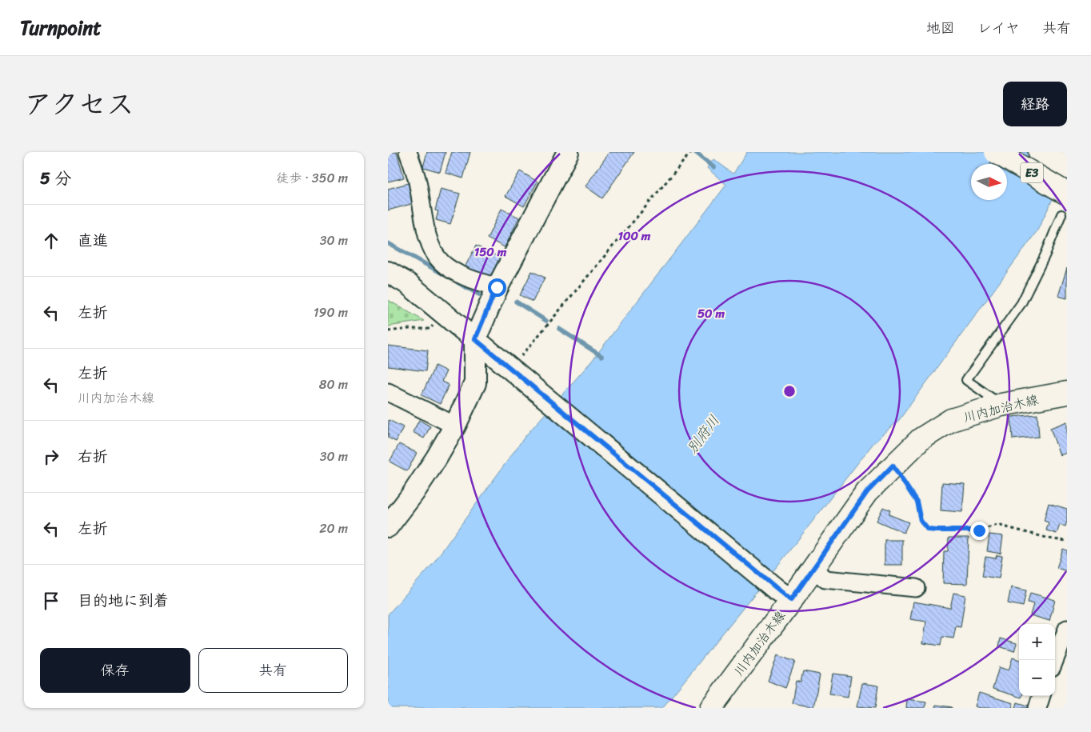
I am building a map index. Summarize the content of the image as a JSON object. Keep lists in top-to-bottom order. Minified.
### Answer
{"streets":{"main road":["E3","川内加治木線"]},"water":["別府川"],"north":"right","page":{"header":"Turnpoint","nav":["地図","レイヤ","共有"],"title":"アクセス","buttons":["経路",["保存","共有"]],"heading":["5 分","徒歩 · 350 m"],"list":[["直進","30 m"],["左折","190 m"],["左折","川内加治木線","80 m"],["右折","30 m"],["左折","20 m"],"目的地に到着"],"map_buttons":["+","−"]},"rings":["100 m","150 m","50 m"]}
